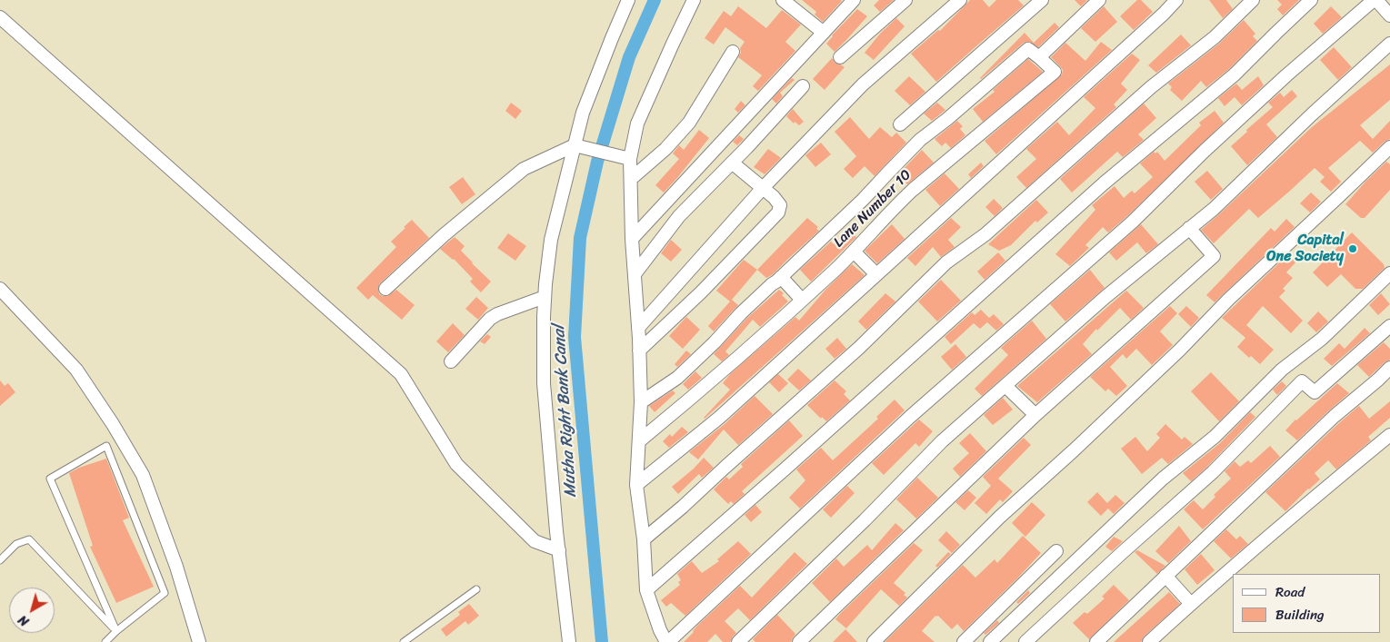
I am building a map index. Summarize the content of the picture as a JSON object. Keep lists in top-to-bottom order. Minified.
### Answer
{"streets":{"street":["Lane Number 10"]},"water":["Mutha Right Bank Canal"],"places":["Capital One Society"],"legend":["Road","Building"],"north":"bottom left"}
